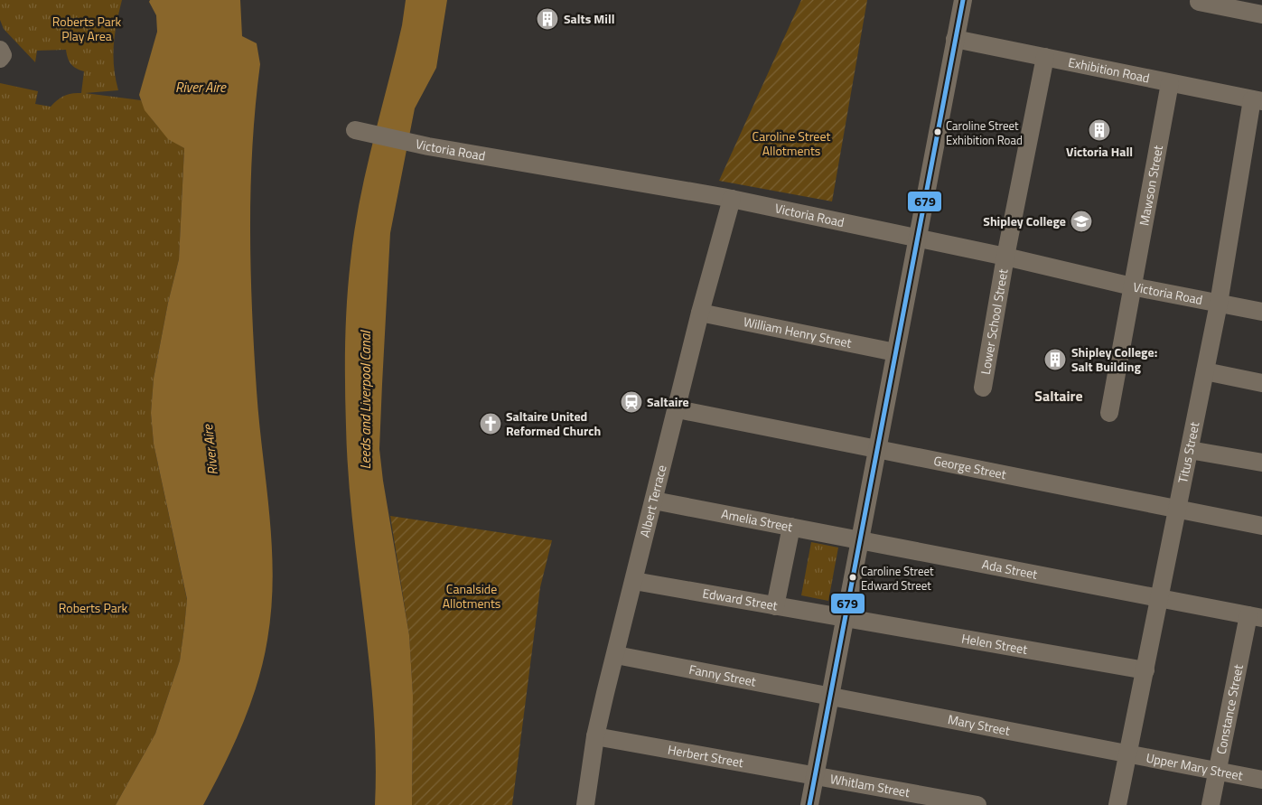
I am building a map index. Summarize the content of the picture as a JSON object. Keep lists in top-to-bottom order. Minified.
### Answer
{"streets":{"street":["Exhibition Road","Victoria Road","Mawson Street","Lower School Street","William Henry Street","Titus Street","George Street","Albert Terrace","Amelia Street","Ada Street","Edward Street","Helen Street","Fanny Street","Constance Street","Mary Street","Herbert Street","Upper Mary Street","Whitlam Street"]},"crossings":[["Exhibition Road","Mawson Street"],["Exhibition Road","Lower School Street"],["Exhibition Road","Titus Street"],["Victoria Road","Mawson Street"],["Victoria Road","Lower School Street"],["Victoria Road","Titus Street"],["Victoria Road","Albert Terrace"],["William Henry Street","Albert Terrace"],["Titus Street","George Street"],["Titus Street","Ada Street"],["Titus Street","Helen Street"],["Titus Street","Mary Street"],["Titus Street","Upper Mary Street"],["George Street","Albert Terrace"],["Albert Terrace","Amelia Street"],["Albert Terrace","Edward Street"],["Albert Terrace","Fanny Street"],["Albert Terrace","Herbert Street"],["Amelia Street","Ada Street"],["Ada Street","Constance Street"],["Edward Street","Helen Street"],["Fanny Street","Mary Street"],["Constance Street","Upper Mary Street"],["Mary Street","Upper Mary Street"],["Herbert Street","Whitlam Street"]],"districts":["Saltaire"],"water":["River Aire","Leeds and Liverpool Canal"],"parks":["Roberts Park Play Area","Caroline Street Allotments","Canalside Allotments","Roberts Park"],"places":{"building":["Salts Mill","Victoria Hall","Shipley College: Salt Building"],"other":["Caroline Street Exhibition Road","Caroline Street Edward Street"],"school or university":["Shipley College"],"station":["Saltaire"],"church":["Saltaire United Reformed Church"]},"lines":["transit line 679"]}
